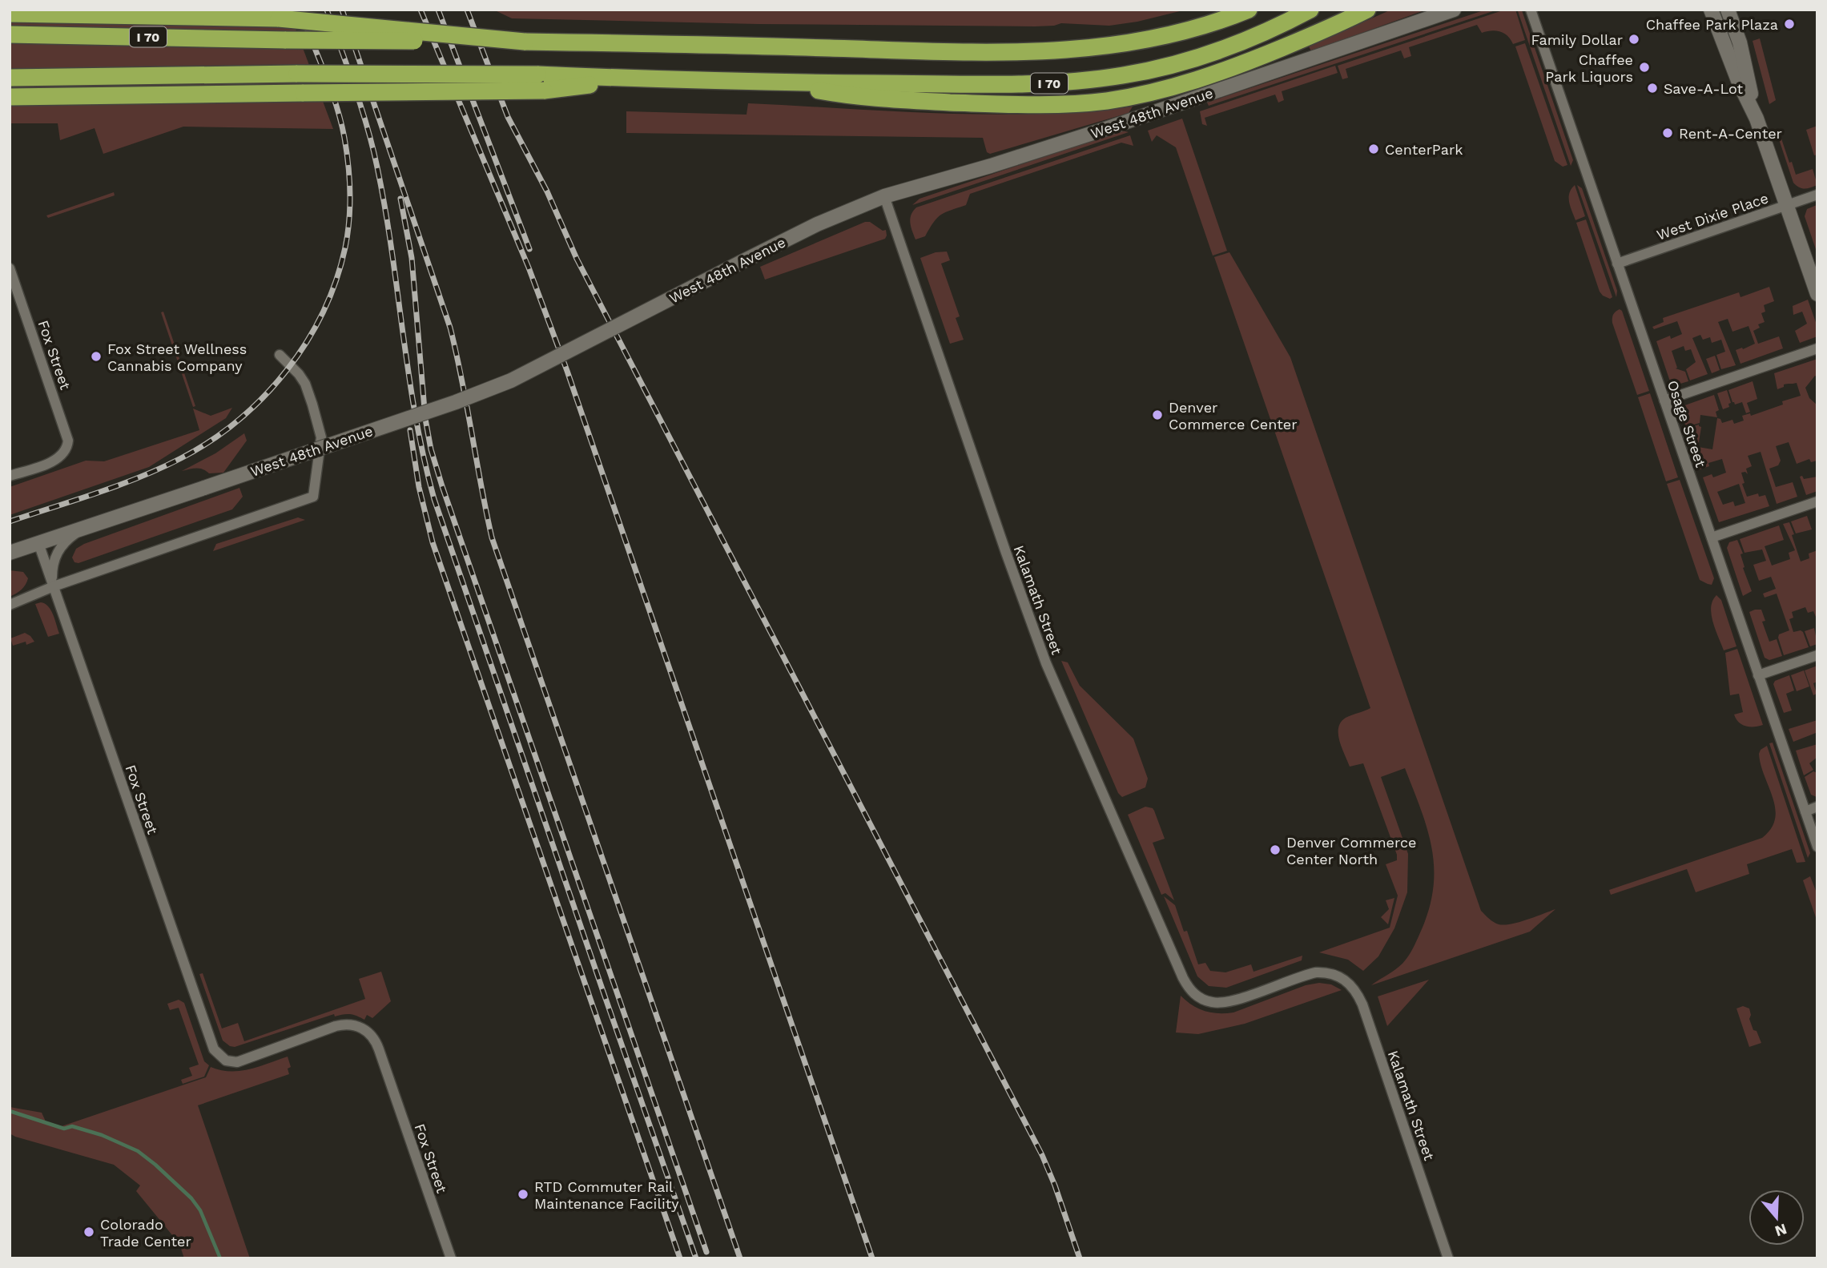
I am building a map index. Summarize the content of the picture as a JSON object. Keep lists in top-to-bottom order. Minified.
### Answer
{"streets":{"highway":["I 70"],"street":["West 48th Avenue","West Dixie Place","Fox Street","Osage Street","Kalamath Street"]},"crossings":[["West 48th Avenue","Fox Street"],["West 48th Avenue","Kalamath Street"],["West Dixie Place","Osage Street"]],"places":["Chaffee Park Plaza","Family Dollar","Chaffee Park Liquors","Save-A-Lot","Rent-A-Center","CenterPark","Fox Street Wellness Cannabis Company","Denver Commerce Center","Denver Commerce Center North","RTD Commuter Rail Maintenance Facility","Colorado Trade Center"],"north":"bottom"}
